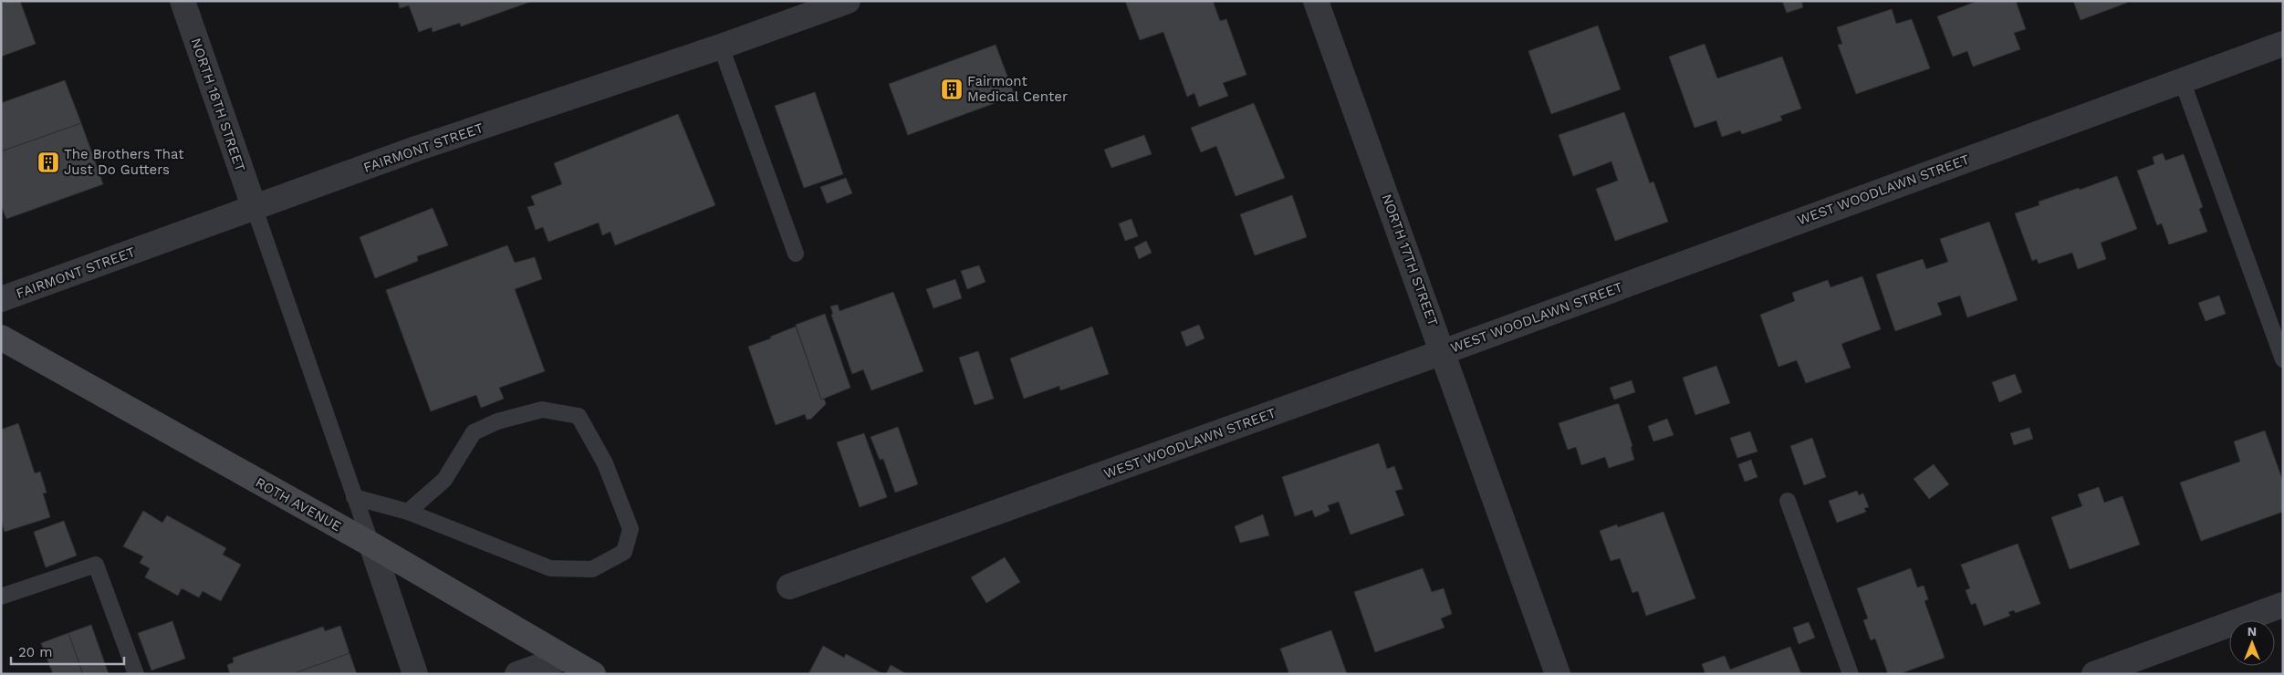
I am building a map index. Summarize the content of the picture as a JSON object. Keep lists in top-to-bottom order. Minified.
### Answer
{"streets":{"main road":["ROTH AVENUE"],"street":["NORTH 18TH STREET","FAIRMONT STREET","WEST WOODLAWN STREET","NORTH 17TH STREET"]},"crossings":[["NORTH 18TH STREET","FAIRMONT STREET"],["WEST WOODLAWN STREET","NORTH 17TH STREET"]],"places":{"building":["Fairmont Medical Center","The Brothers That Just Do Gutters"]},"scale_bar":"20 m","north":"top"}
